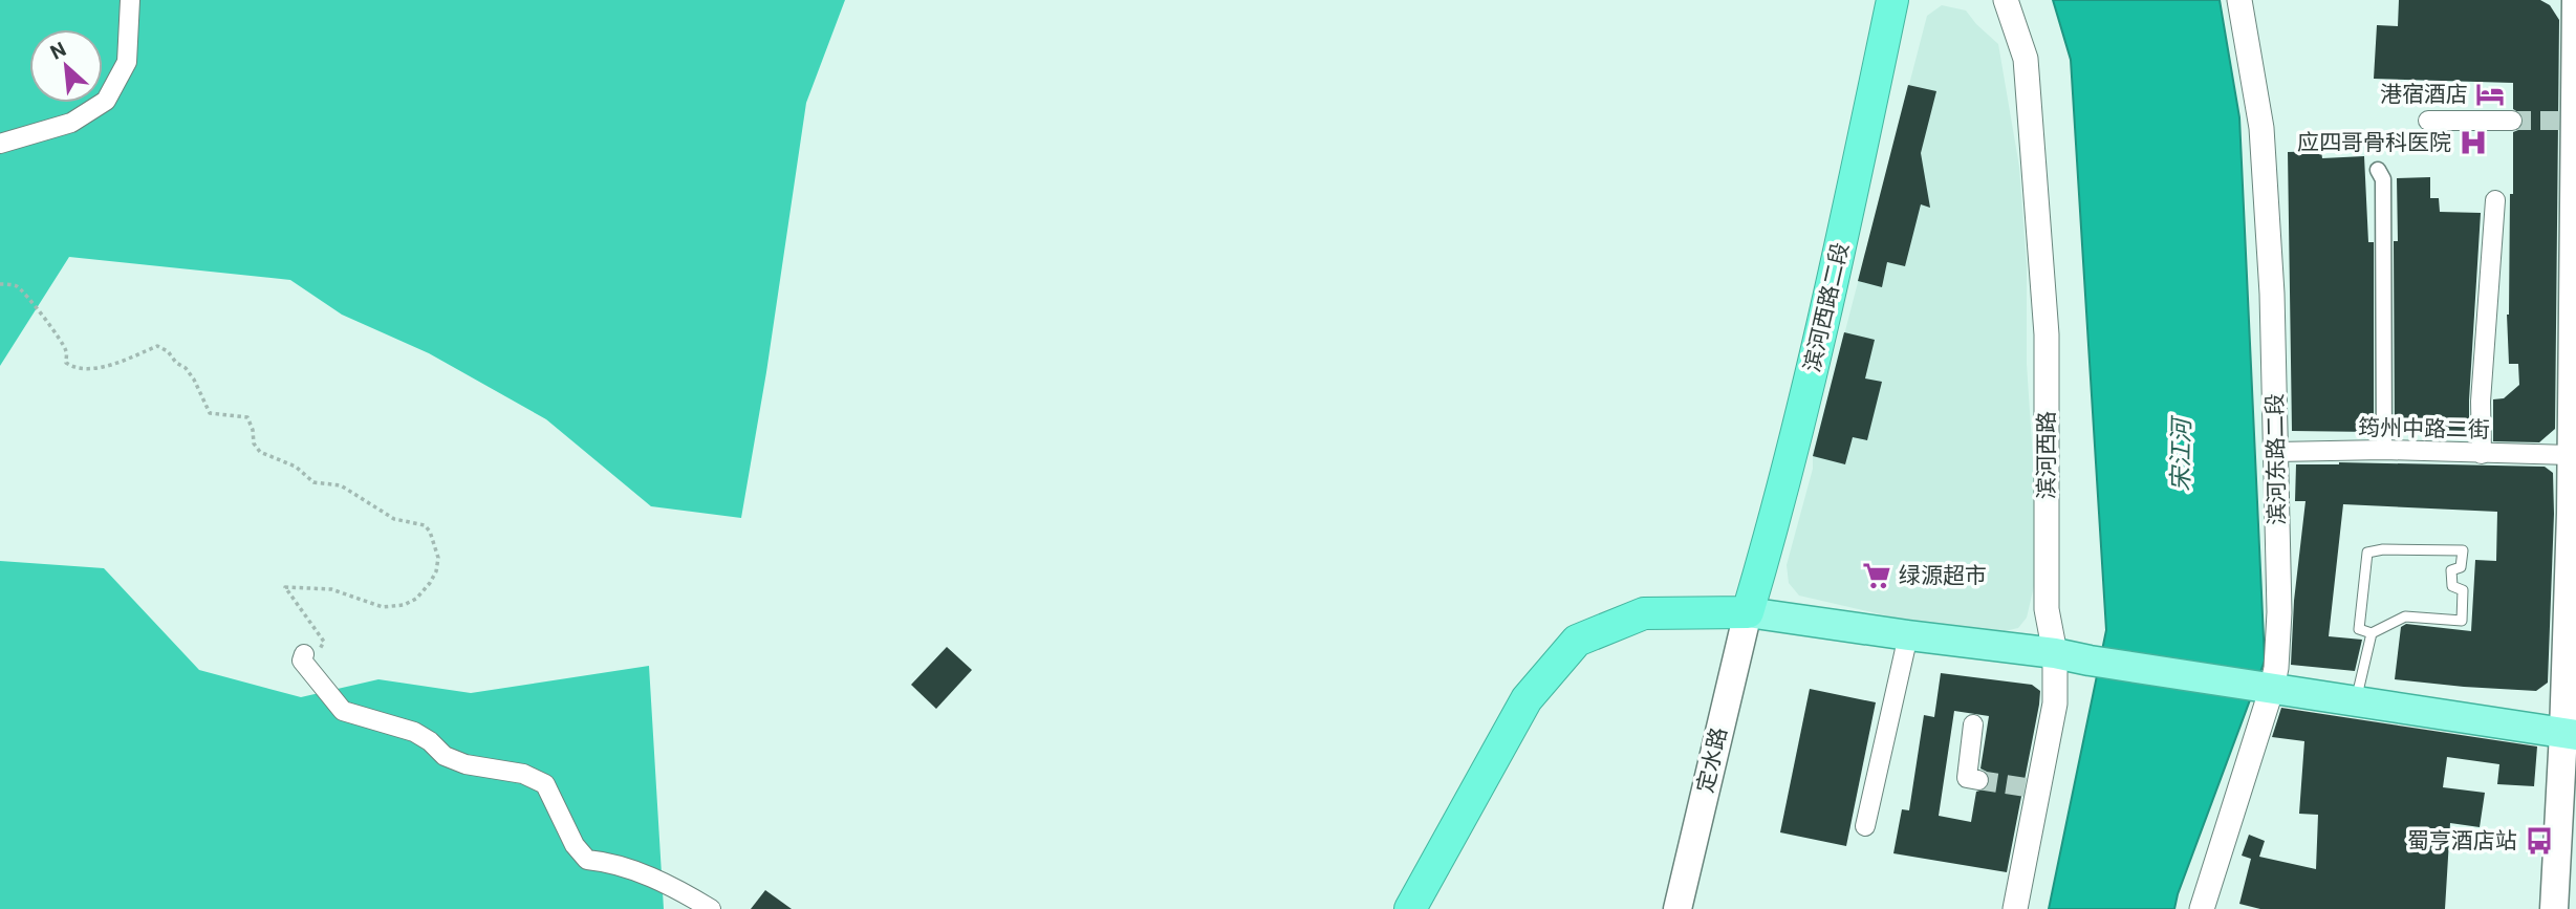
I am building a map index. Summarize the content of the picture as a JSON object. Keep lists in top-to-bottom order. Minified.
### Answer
{"streets":{"highway":["滨河西路二段"],"main road":["定水路"],"street":["筠州中路二街","滨河西路","滨河东路二段"]},"crossings":[["滨河西路二段","定水路"],["筠州中路二街","滨河东路二段"]],"water":["宋江河"],"places":{"hotel":["港宿酒店"],"hospital":["应四哥骨科医院"],"supermarket":["绿源超市"],"bus stop":["蜀亨酒店站"]},"north":"top left"}
